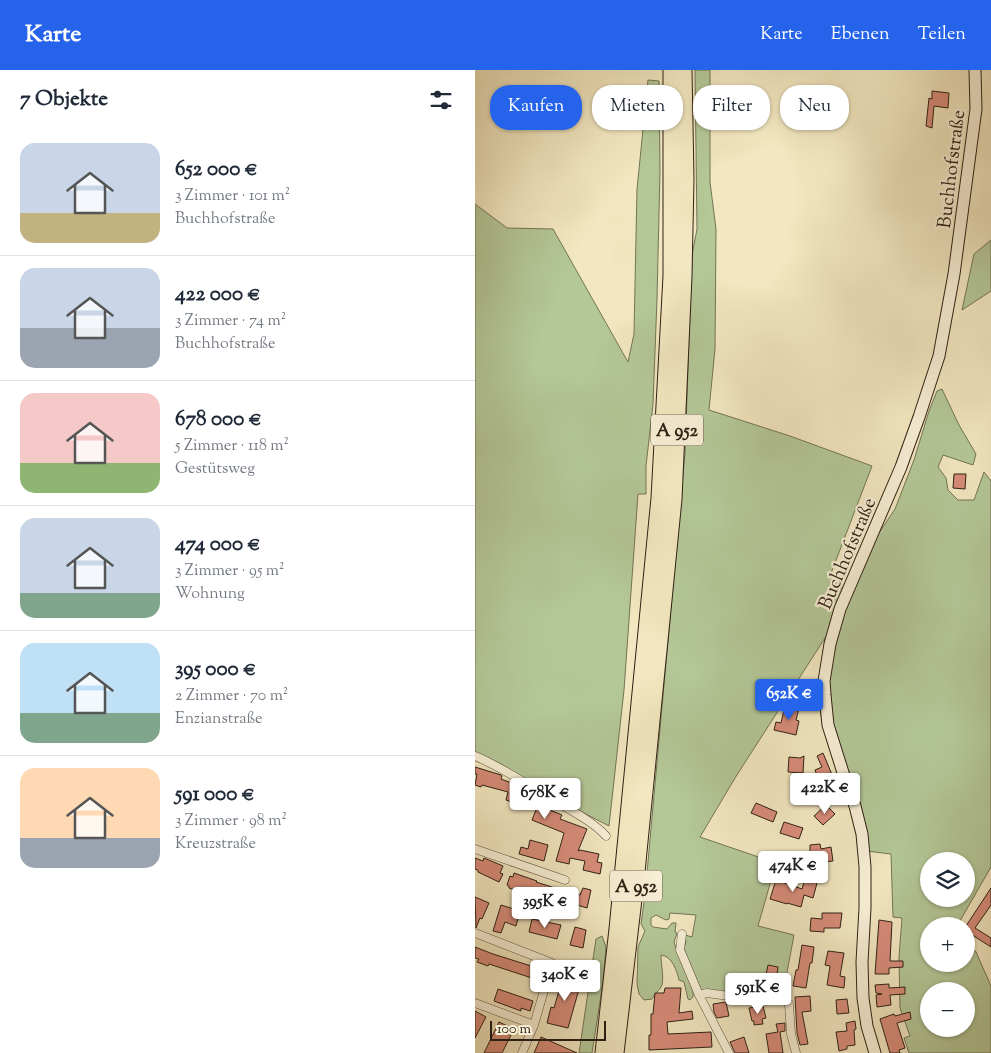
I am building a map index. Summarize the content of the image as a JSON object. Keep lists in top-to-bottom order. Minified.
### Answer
{"streets":{"highway":["A 952"],"main road":["Buchhofstraße"]},"scale_bar":"100 m","page":{"header":"Karte","nav":["Karte","Ebenen","Teilen"],"heading":"7 Objekte","chip":["Kaufen","Mieten","Filter","Neu"],"list":[{"name":"652 000 €","note":"3 Zimmer · 101 m² · Buchhofstraße"},{"name":"422 000 €","note":"3 Zimmer · 74 m² · Buchhofstraße"},{"name":"678 000 €","note":"5 Zimmer · 118 m² · Gestütsweg"},{"name":"474 000 €","note":"3 Zimmer · 95 m² · Wohnung"},{"name":"395 000 €","note":"2 Zimmer · 70 m² · Enzianstraße"},{"name":"591 000 €","note":"3 Zimmer · 98 m² · Kreuzstraße"}],"price":["652K €","422K €","678K €","474K €","395K €","340K €","591K €"],"map_buttons":["+","−"],"scale":"100 m"}}
